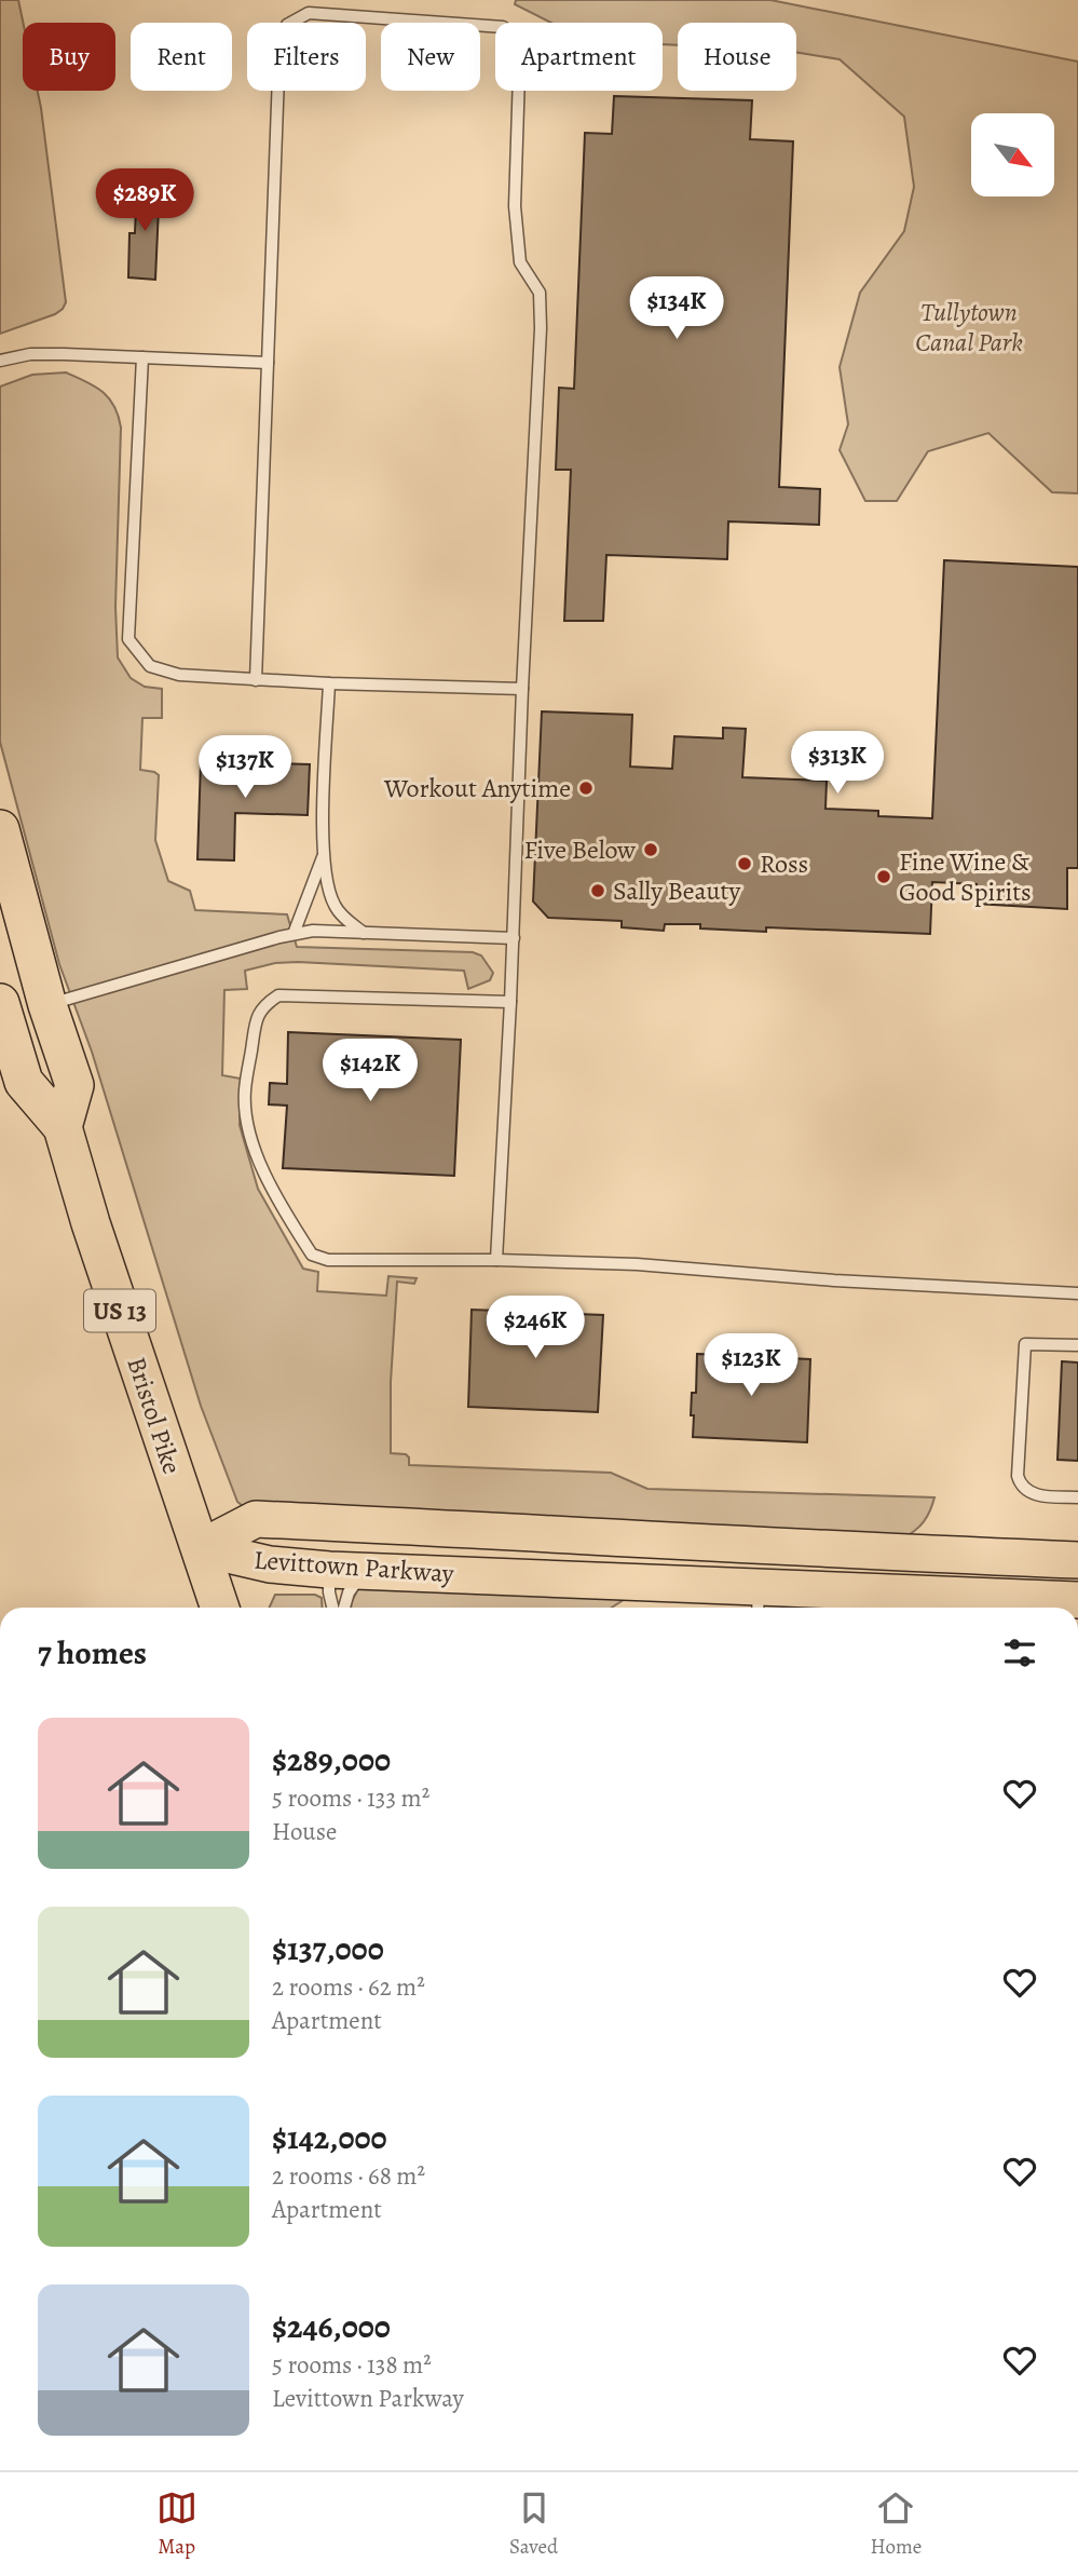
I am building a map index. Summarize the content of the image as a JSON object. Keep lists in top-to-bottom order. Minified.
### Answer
{"streets":{"highway":["US 13","Bristol Pike"],"main road":["Levittown Parkway"]},"crossings":[["Bristol Pike","Levittown Parkway"]],"parks":["Tullytown Canal Park"],"places":["Workout Anytime","Five Below","Ross","Fine Wine & Good Spirits","Sally Beauty"],"north":"bottom right","page":{"chip":["Buy","Rent","Filters","New","Apartment","House"],"price":["$289K","$134K","$313K","$137K","$142K","$246K","$123K"],"heading":"7 homes","list":[{"name":"$289,000","note":"5 rooms · 133 m² · House"},{"name":"$137,000","note":"2 rooms · 62 m² · Apartment"},{"name":"$142,000","note":"2 rooms · 68 m² · Apartment"},{"name":"$246,000","note":"5 rooms · 138 m² · Levittown Parkway"}],"tabs":["Map","Saved","Home"]}}
